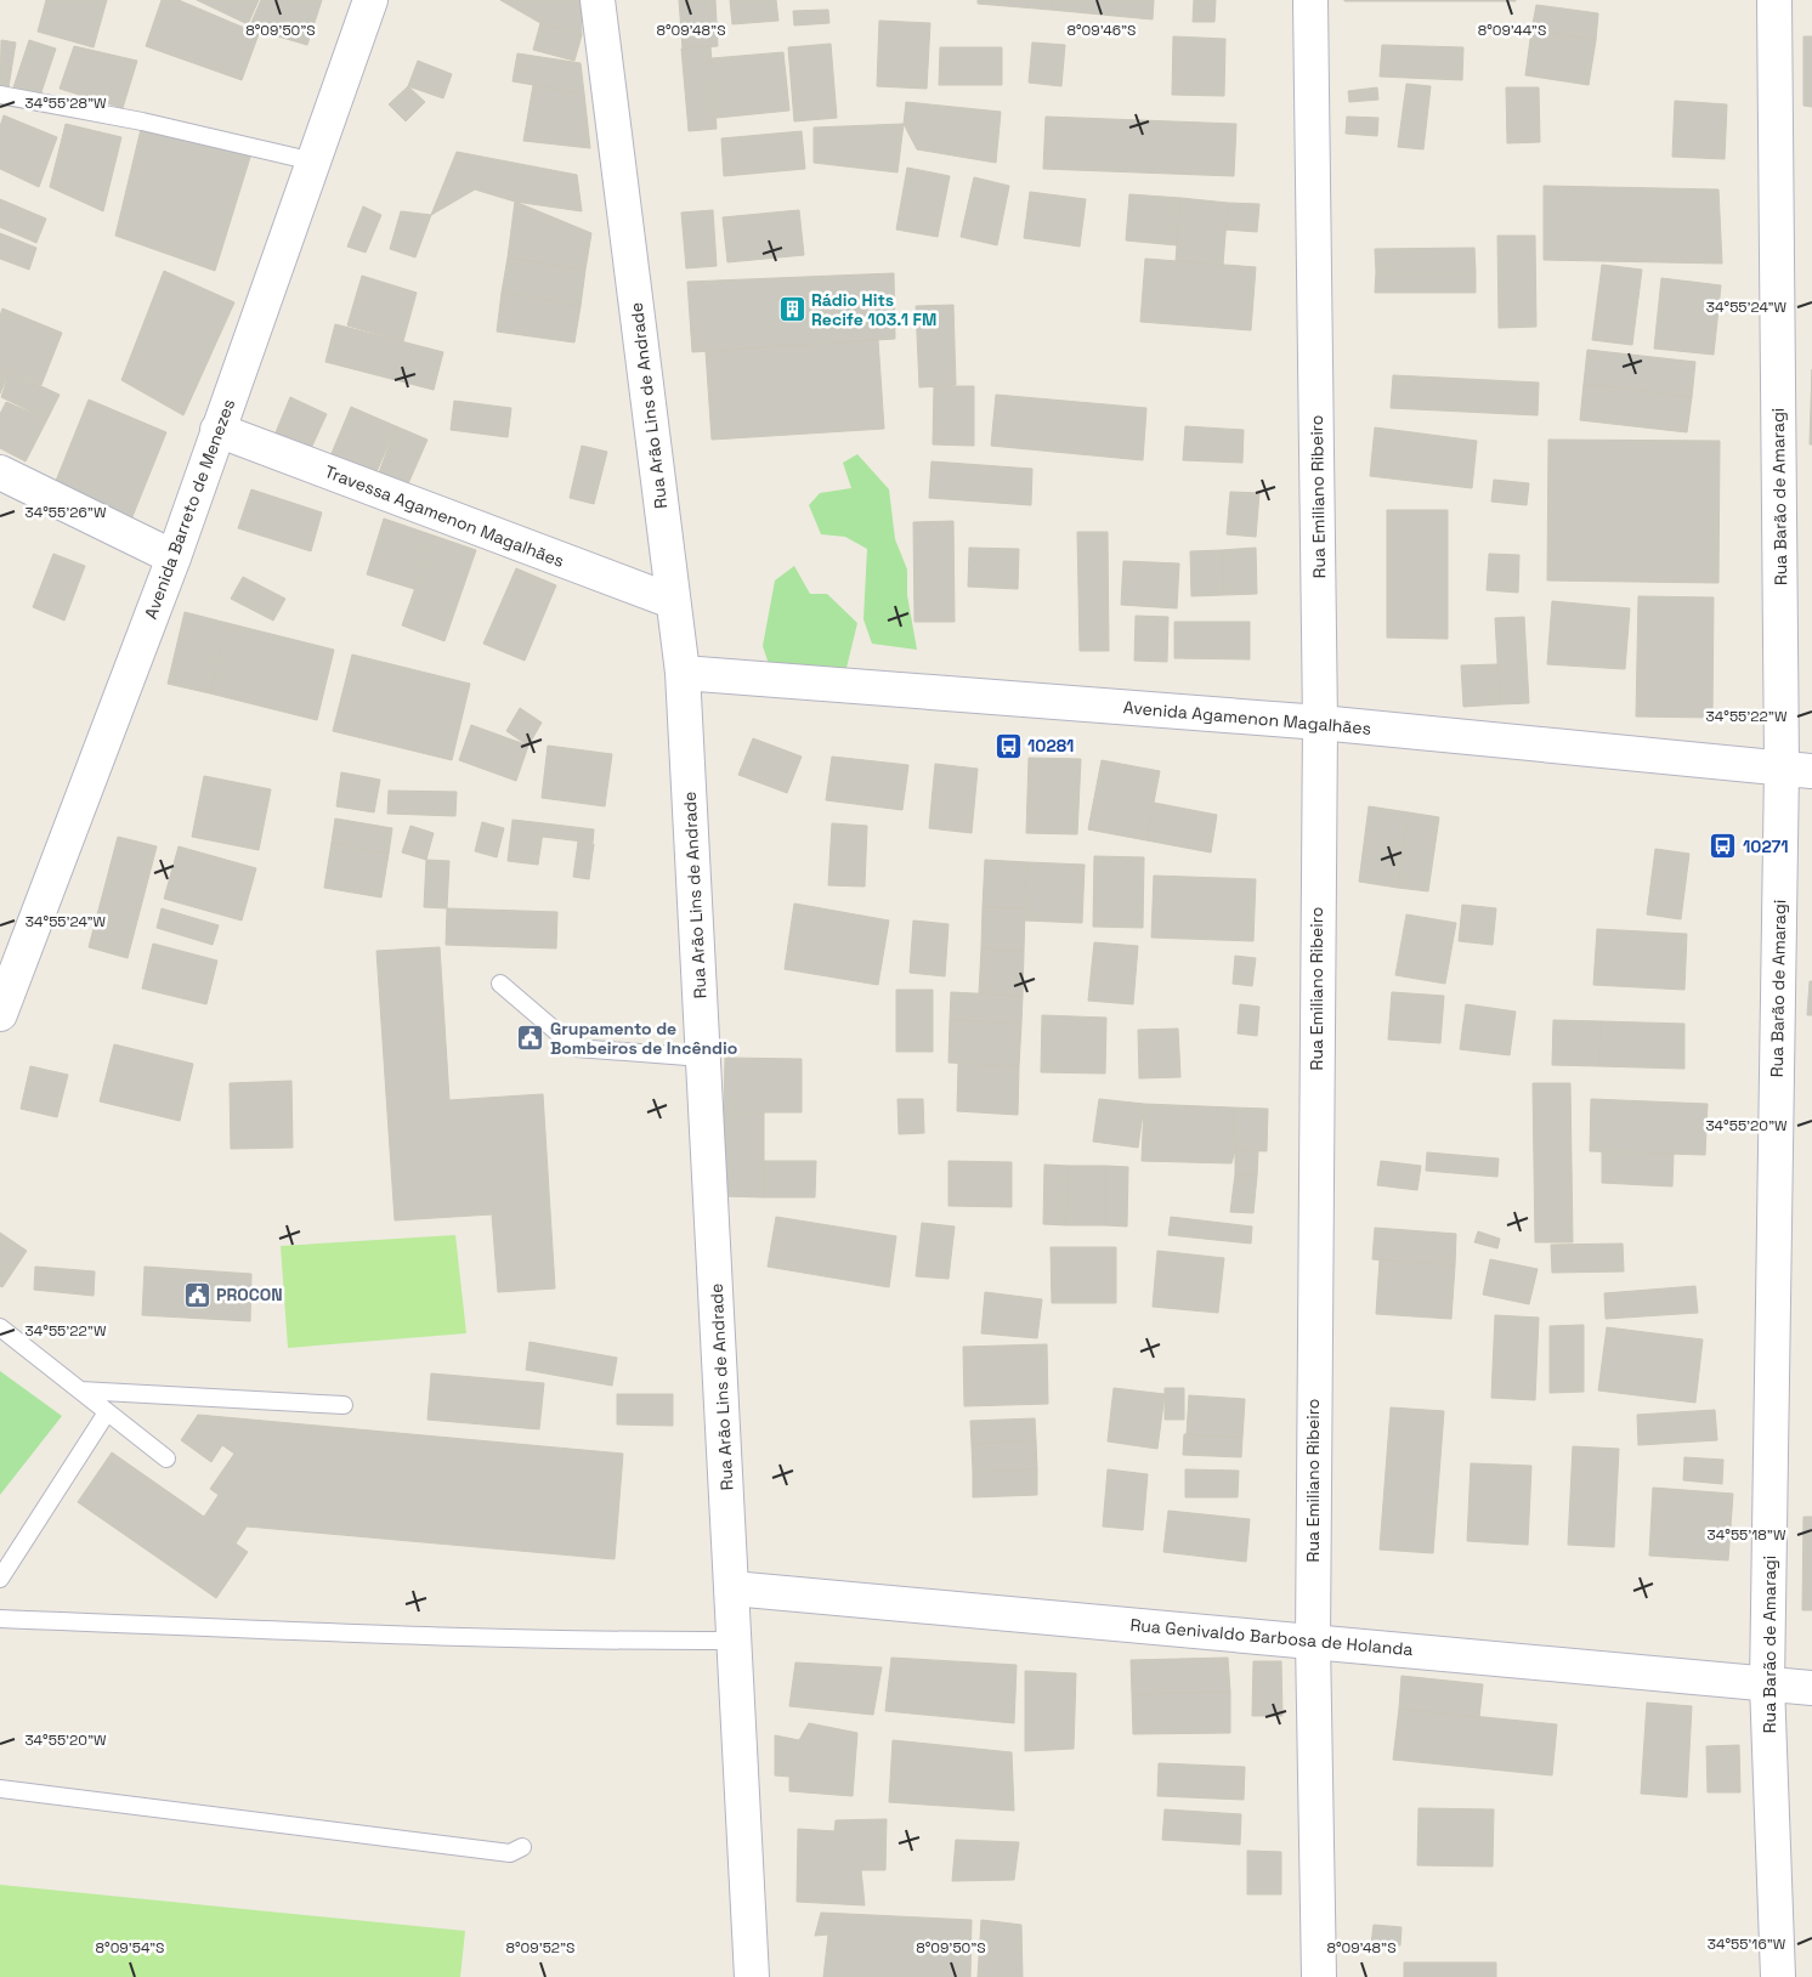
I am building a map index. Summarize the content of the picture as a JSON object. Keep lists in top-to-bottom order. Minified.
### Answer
{"streets":{"main road":["Rua Arão Lins de Andrade","Rua Emiliano Ribeiro","Rua Barão de Amaragi","Avenida Barreto de Menezes","Travessa Agamenon Magalhães","Avenida Agamenon Magalhães","Rua Genivaldo Barbosa de Holanda"]},"crossings":[["Rua Arão Lins de Andrade","Travessa Agamenon Magalhães"],["Rua Arão Lins de Andrade","Avenida Agamenon Magalhães"],["Rua Arão Lins de Andrade","Rua Genivaldo Barbosa de Holanda"],["Rua Emiliano Ribeiro","Avenida Agamenon Magalhães"],["Rua Emiliano Ribeiro","Rua Genivaldo Barbosa de Holanda"],["Rua Barão de Amaragi","Avenida Agamenon Magalhães"],["Rua Barão de Amaragi","Rua Genivaldo Barbosa de Holanda"],["Avenida Barreto de Menezes","Travessa Agamenon Magalhães"]],"places":{"building":["Rádio Hits Recife 103.1 FM"],"bus stop":["10281","10271"],"public building":["Grupamento de Bombeiros de Incêndio","PROCON"]},"coordinates":["8°09'50\"S","8°09'48\"S","8°09'46\"S","8°09'44\"S","34°55'28\"W","34°55'24\"W","34°55'26\"W","34°55'22\"W","34°55'20\"W","34°55'18\"W","34°55'16\"W","8°09'54\"S","8°09'52\"S"]}
